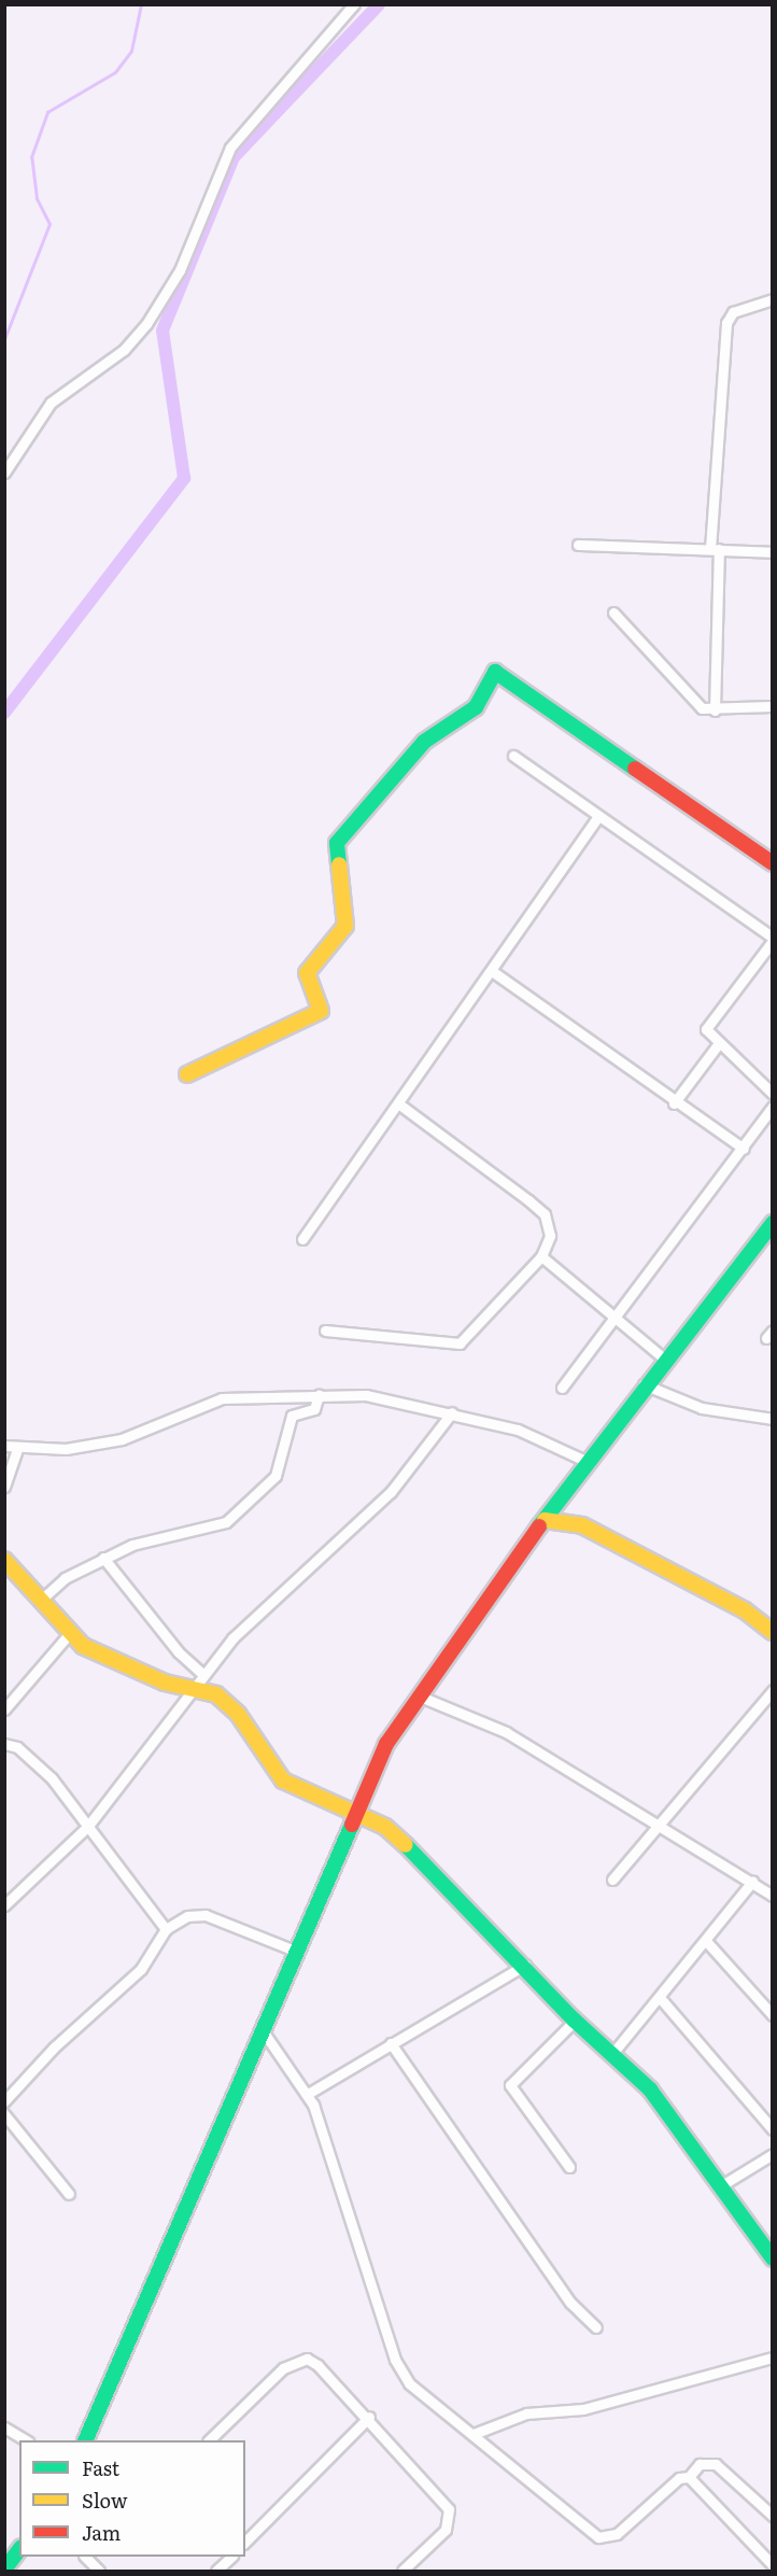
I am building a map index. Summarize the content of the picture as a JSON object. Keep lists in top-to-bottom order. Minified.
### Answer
{"legend":["Fast","Slow","Jam"]}
